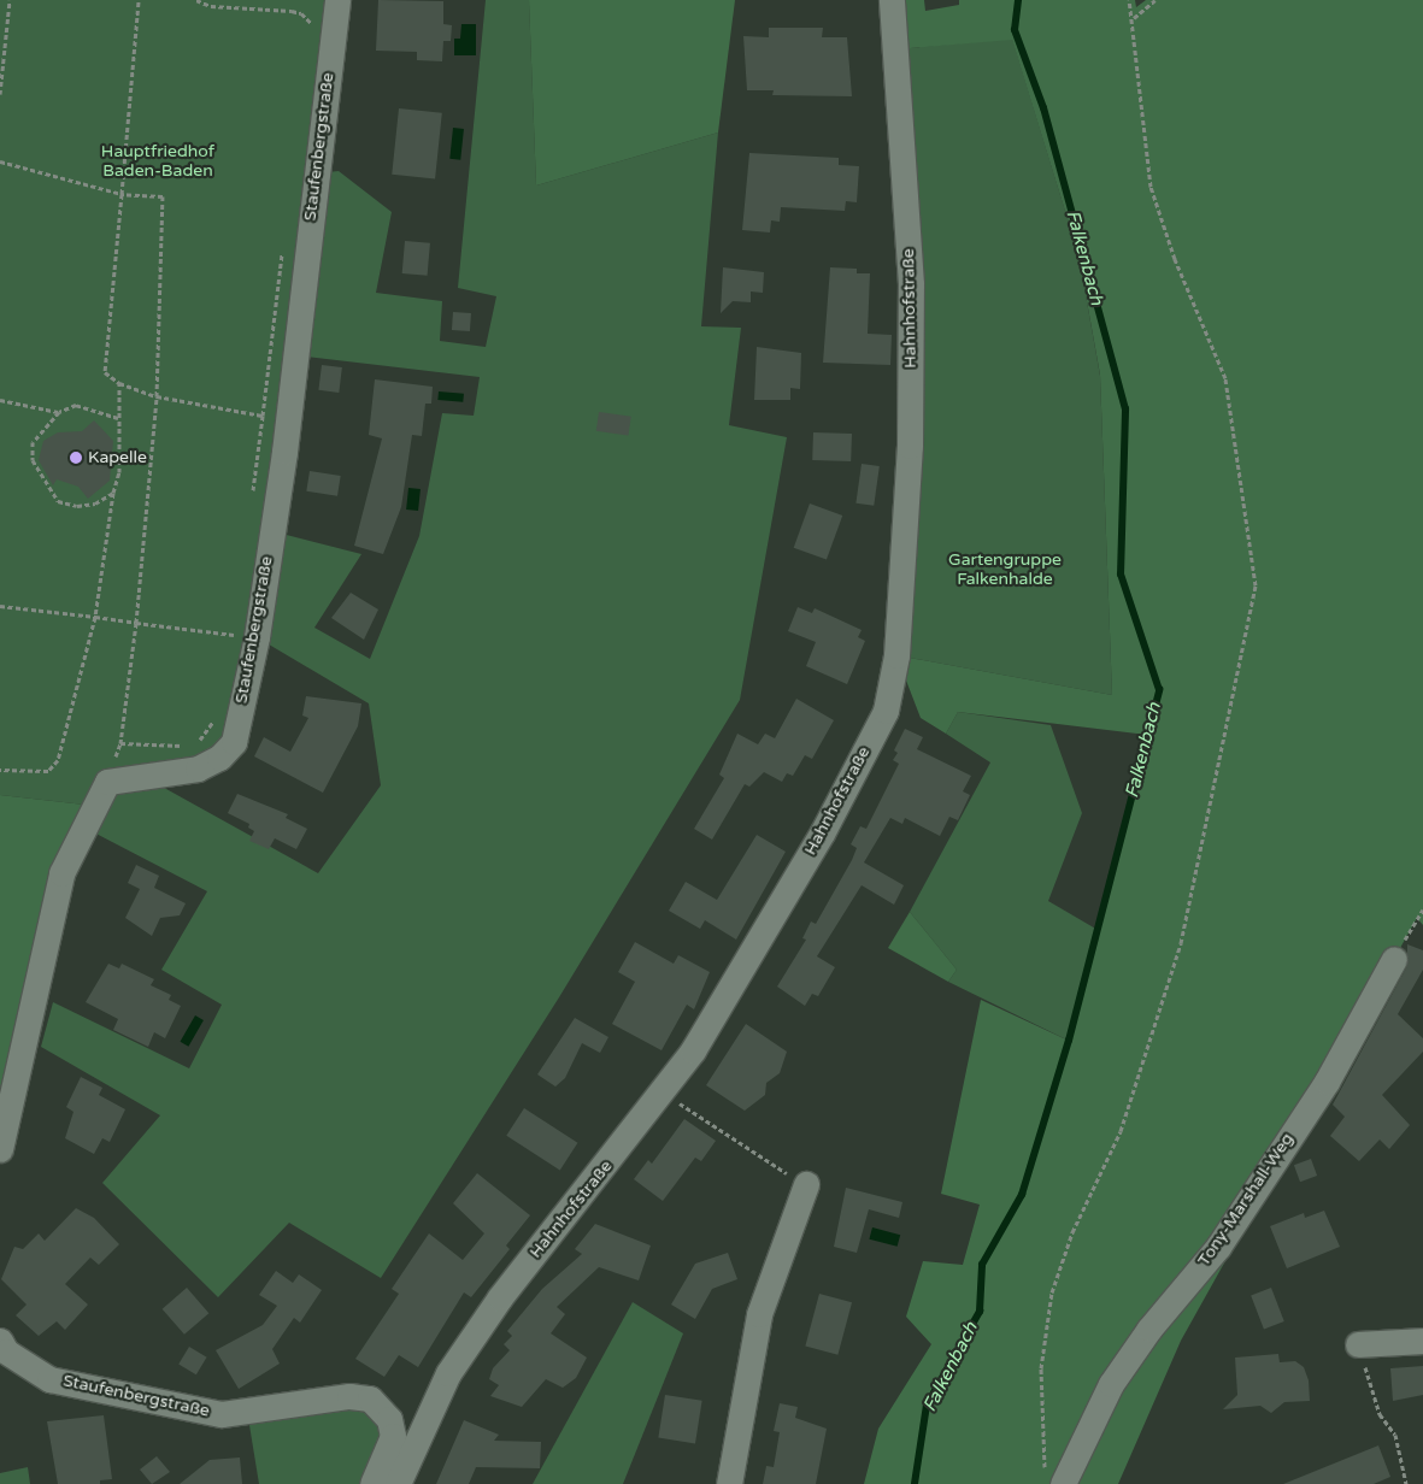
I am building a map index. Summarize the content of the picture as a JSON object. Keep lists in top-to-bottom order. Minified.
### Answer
{"streets":{"street":["Staufenbergstraße","Hahnhofstraße","Tony-Marshall-Weg"]},"water":["Falkenbach"],"parks":["Hauptfriedhof Baden-Baden","Gartengruppe Falkenhalde"],"places":["Kapelle"]}
